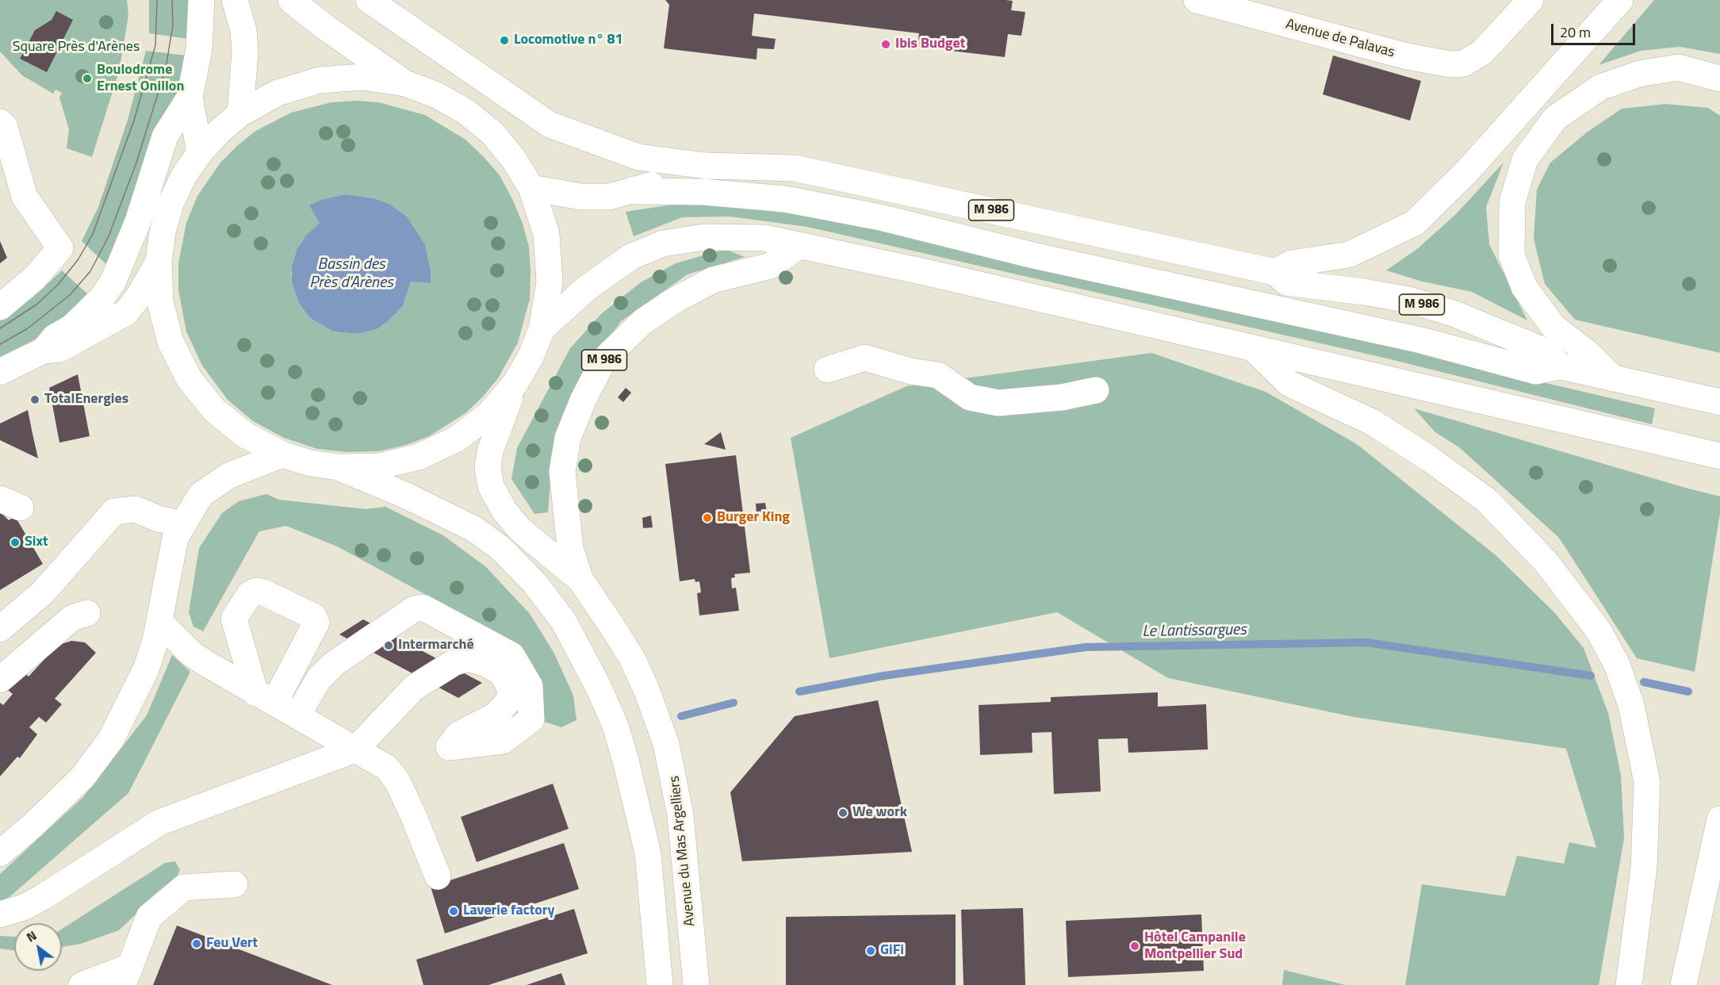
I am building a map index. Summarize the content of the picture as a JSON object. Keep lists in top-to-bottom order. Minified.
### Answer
{"streets":{"main road":["Avenue de Palavas","M 986","Avenue du Mas Argelliers"]},"crossings":[["M 986","Avenue du Mas Argelliers"]],"water":["Bassin des Près d'Arènes","Le Lantissargues"],"parks":["Square Près d'Arènes"],"places":["Locomotive n° 81","Ibis Budget","Boulodrome Ernest Onillon","TotalEnergies","Burger King","Sixt","Intermarché","We work","Laverie factory","Feu Vert","Hôtel Campanile Montpellier Sud","GiFi"],"scale_bar":"20 m","north":"top left"}
